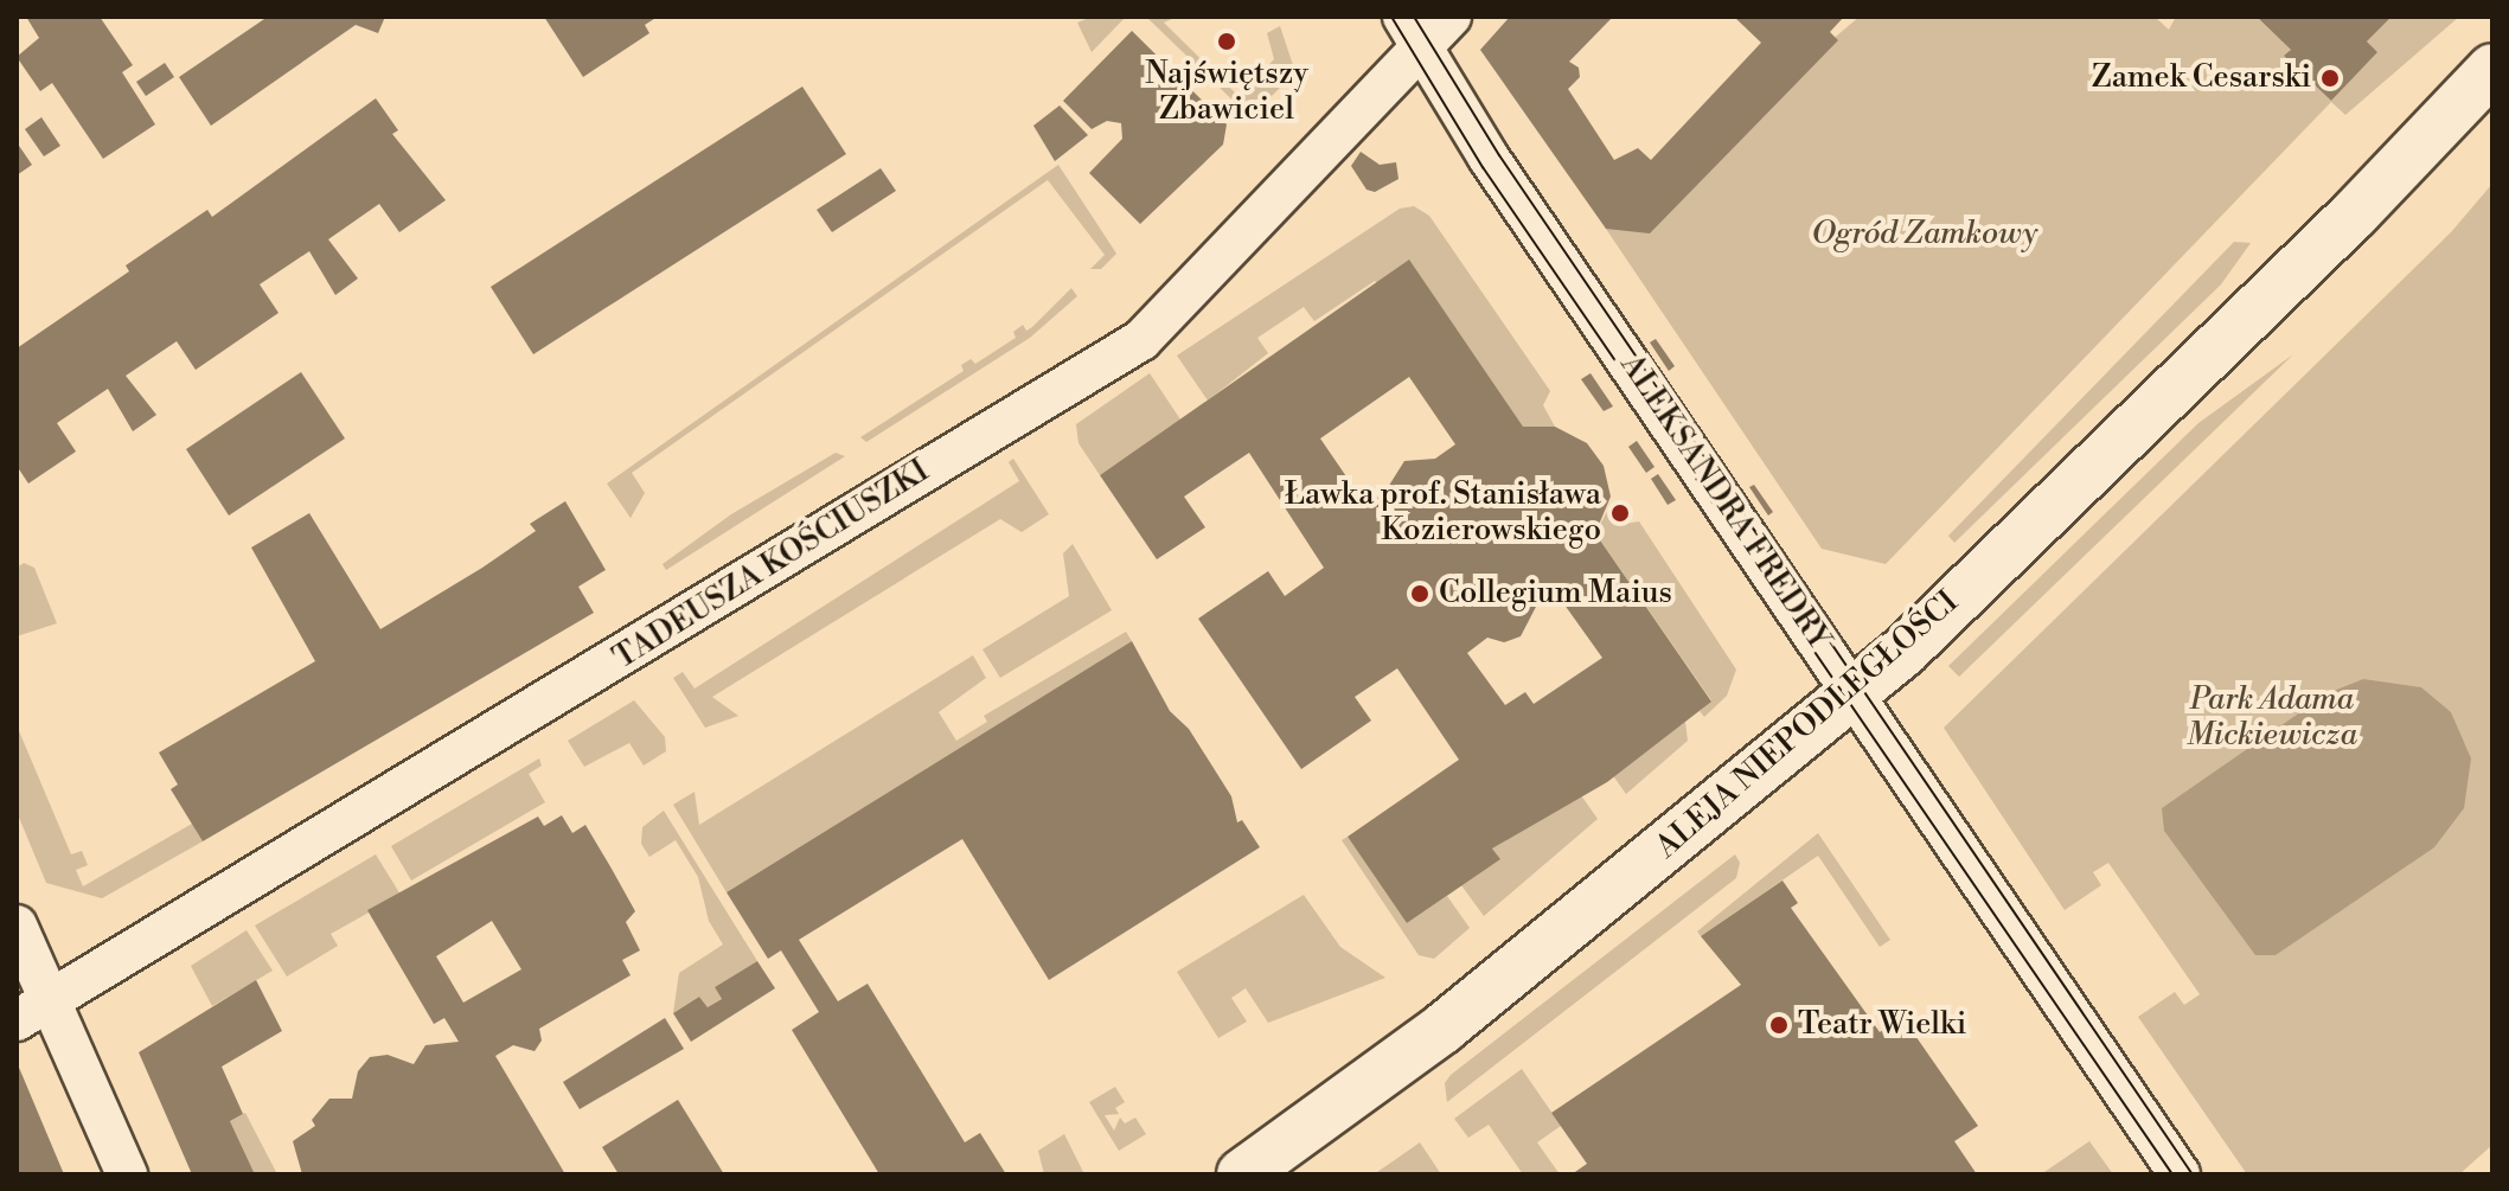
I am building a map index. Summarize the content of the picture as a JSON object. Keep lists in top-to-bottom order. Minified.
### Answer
{"streets":{"street":["ALEKSANDRA FREDRY","TADEUSZA KOŚCIUSZKI","ALEJA NIEPODLEGŁOŚCI"]},"crossings":[["ALEKSANDRA FREDRY","TADEUSZA KOŚCIUSZKI"],["ALEKSANDRA FREDRY","ALEJA NIEPODLEGŁOŚCI"]],"parks":["Ogród Zamkowy","Park Adama Mickiewicza"],"places":["Najświętszy Zbawiciel","Zamek Cesarski","Ławka prof. Stanisława Kozierowskiego","Collegium Maius","Teatr Wielki"]}
